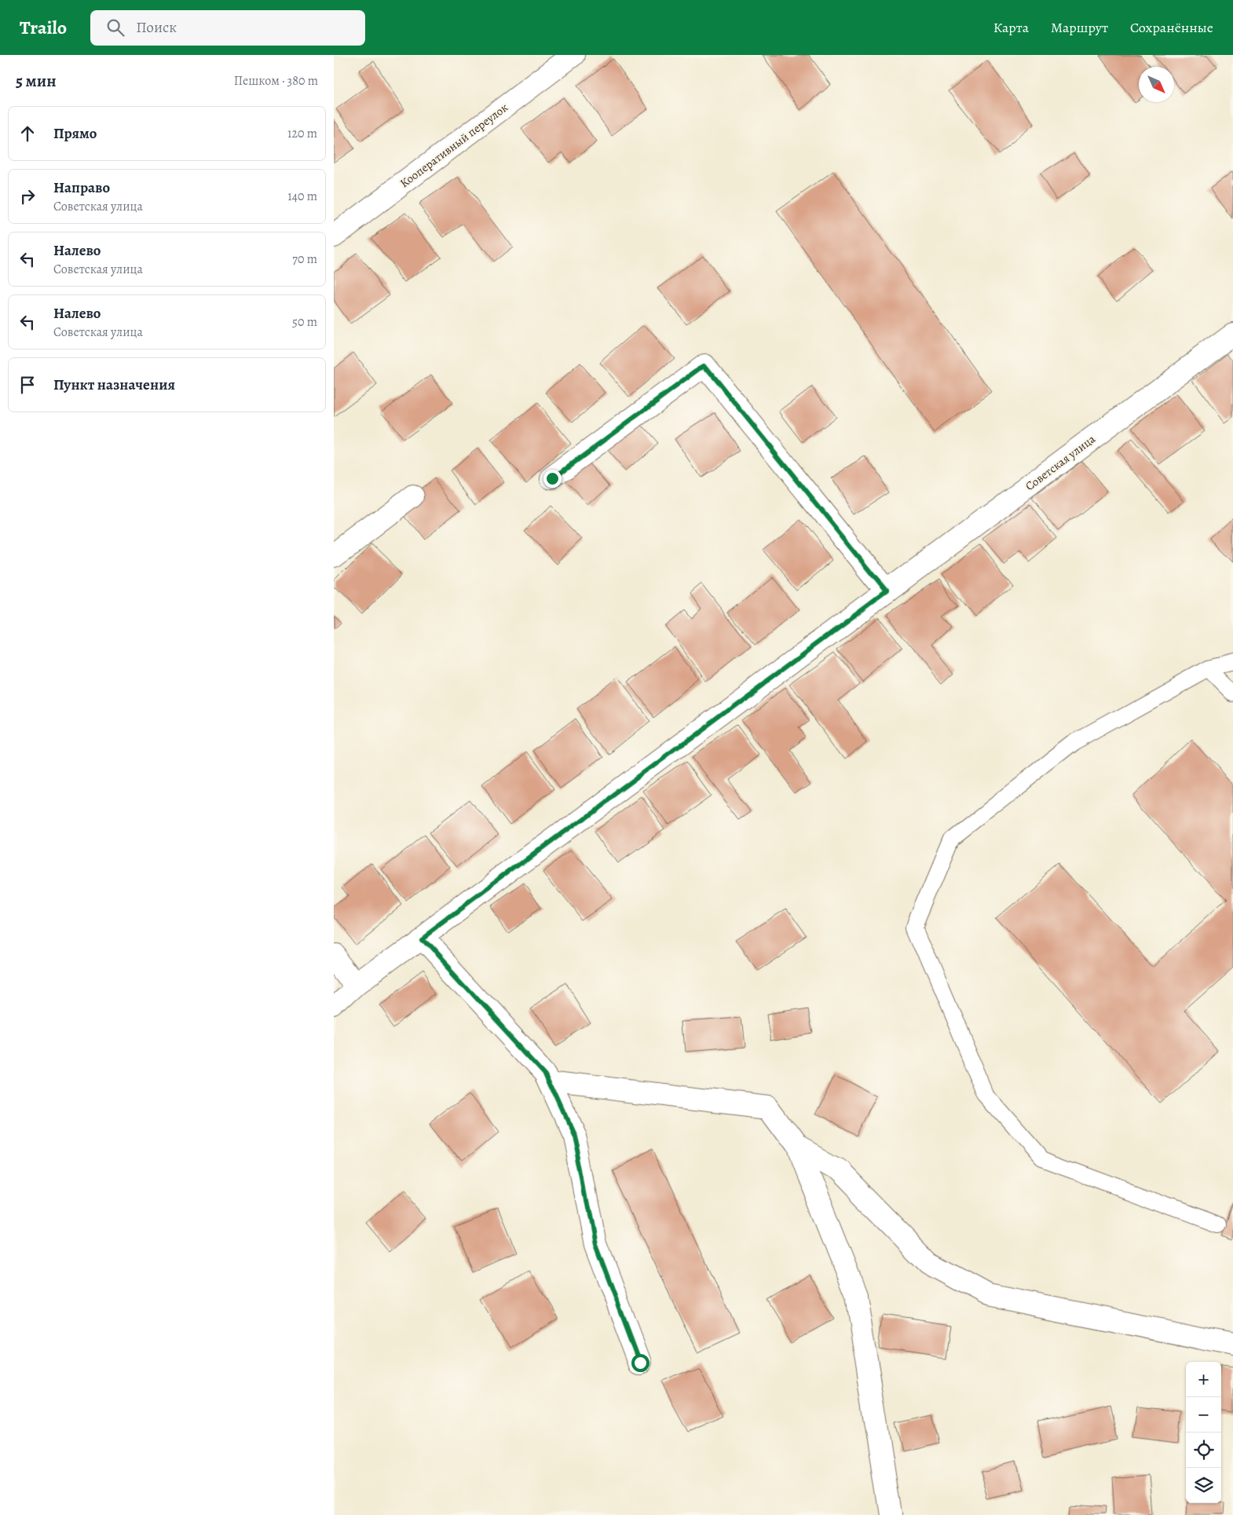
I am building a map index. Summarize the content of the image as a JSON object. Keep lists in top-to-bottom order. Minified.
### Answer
{"streets":{"street":["Кооперативный переулок","Советская улица"]},"north":"bottom right","page":{"header":"Trailo","search":"Поиск","nav":["Карта","Маршрут","Сохранённые"],"heading":["5 мин","Пешком · 380 m"],"list":[["Прямо","120 m"],["Направо","Советская улица","140 m"],["Налево","Советская улица","70 m"],["Налево","Советская улица","50 m"],"Пункт назначения"],"map_buttons":["+","−"]}}
